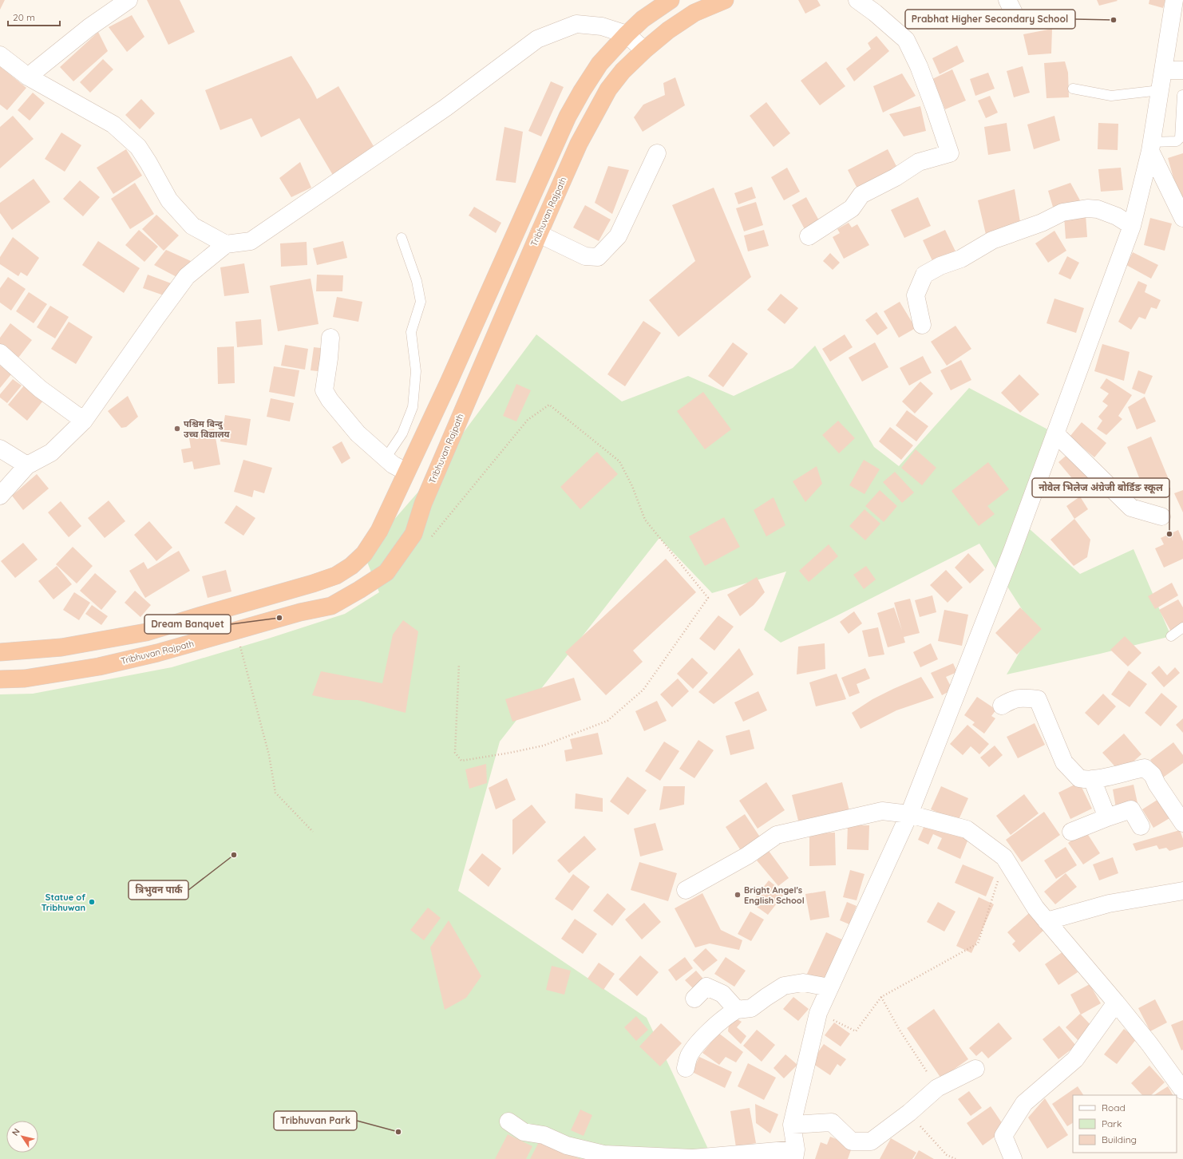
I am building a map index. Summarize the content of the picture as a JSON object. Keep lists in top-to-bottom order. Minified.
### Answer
{"streets":{"highway":["Tribhuvan Rajpath"]},"places":["Prabhat Higher Secondary School","पश्चिम बिन्दु उच्च विद्यालय","नोवेल भिलेज अंग्रेजी बोर्डिङ स्कूल","Dream Banquet","त्रिभुवन पार्क","Bright Angel's English School","Statue of Tribhuwan","Tribhuvan Park"],"legend":["Road","Park","Building"],"scale_bar":"20 m","north":"top left"}
